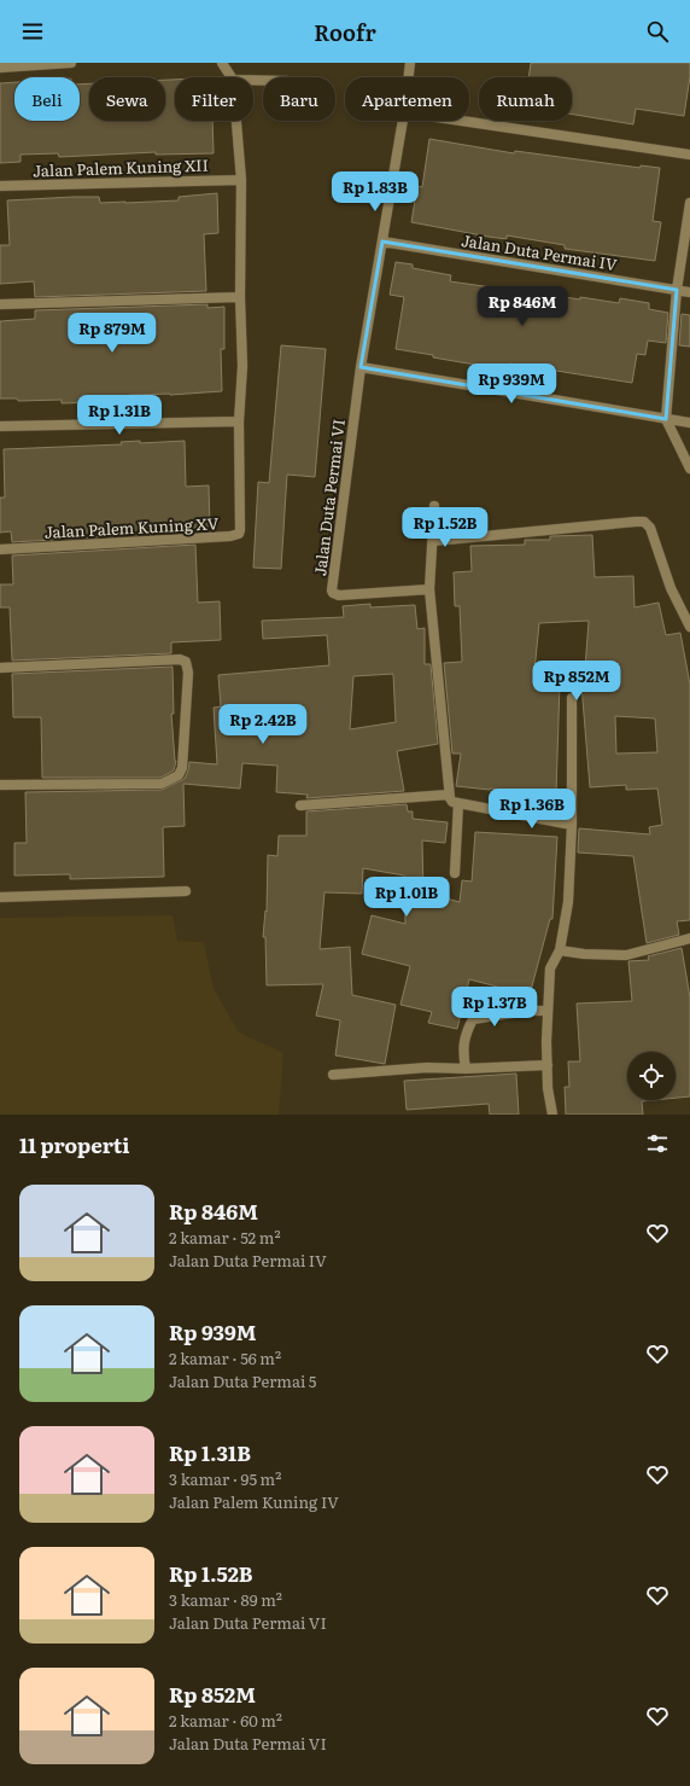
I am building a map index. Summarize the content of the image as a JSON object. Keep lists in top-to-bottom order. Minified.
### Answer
{"streets":{"street":["Jalan Palem Kuning XII","Jalan Duta Permai IV","Jalan Duta Permai VI","Jalan Palem Kuning XV"]},"page":{"header":"Roofr","chip":["Beli","Sewa","Filter","Baru","Apartemen","Rumah"],"price":["Rp 1.83B","Rp 846M","Rp 879M","Rp 939M","Rp 1.31B","Rp 1.52B","Rp 852M","Rp 2.42B","Rp 1.36B","Rp 1.01B","Rp 1.37B"],"heading":"11 properti","list":[{"name":"Rp 846M","note":"2 kamar · 52 m² · Jalan Duta Permai IV"},{"name":"Rp 939M","note":"2 kamar · 56 m² · Jalan Duta Permai 5"},{"name":"Rp 1.31B","note":"3 kamar · 95 m² · Jalan Palem Kuning IV"},{"name":"Rp 1.52B","note":"3 kamar · 89 m² · Jalan Duta Permai VI"},{"name":"Rp 852M","note":"2 kamar · 60 m² · Jalan Duta Permai VI"}]}}
